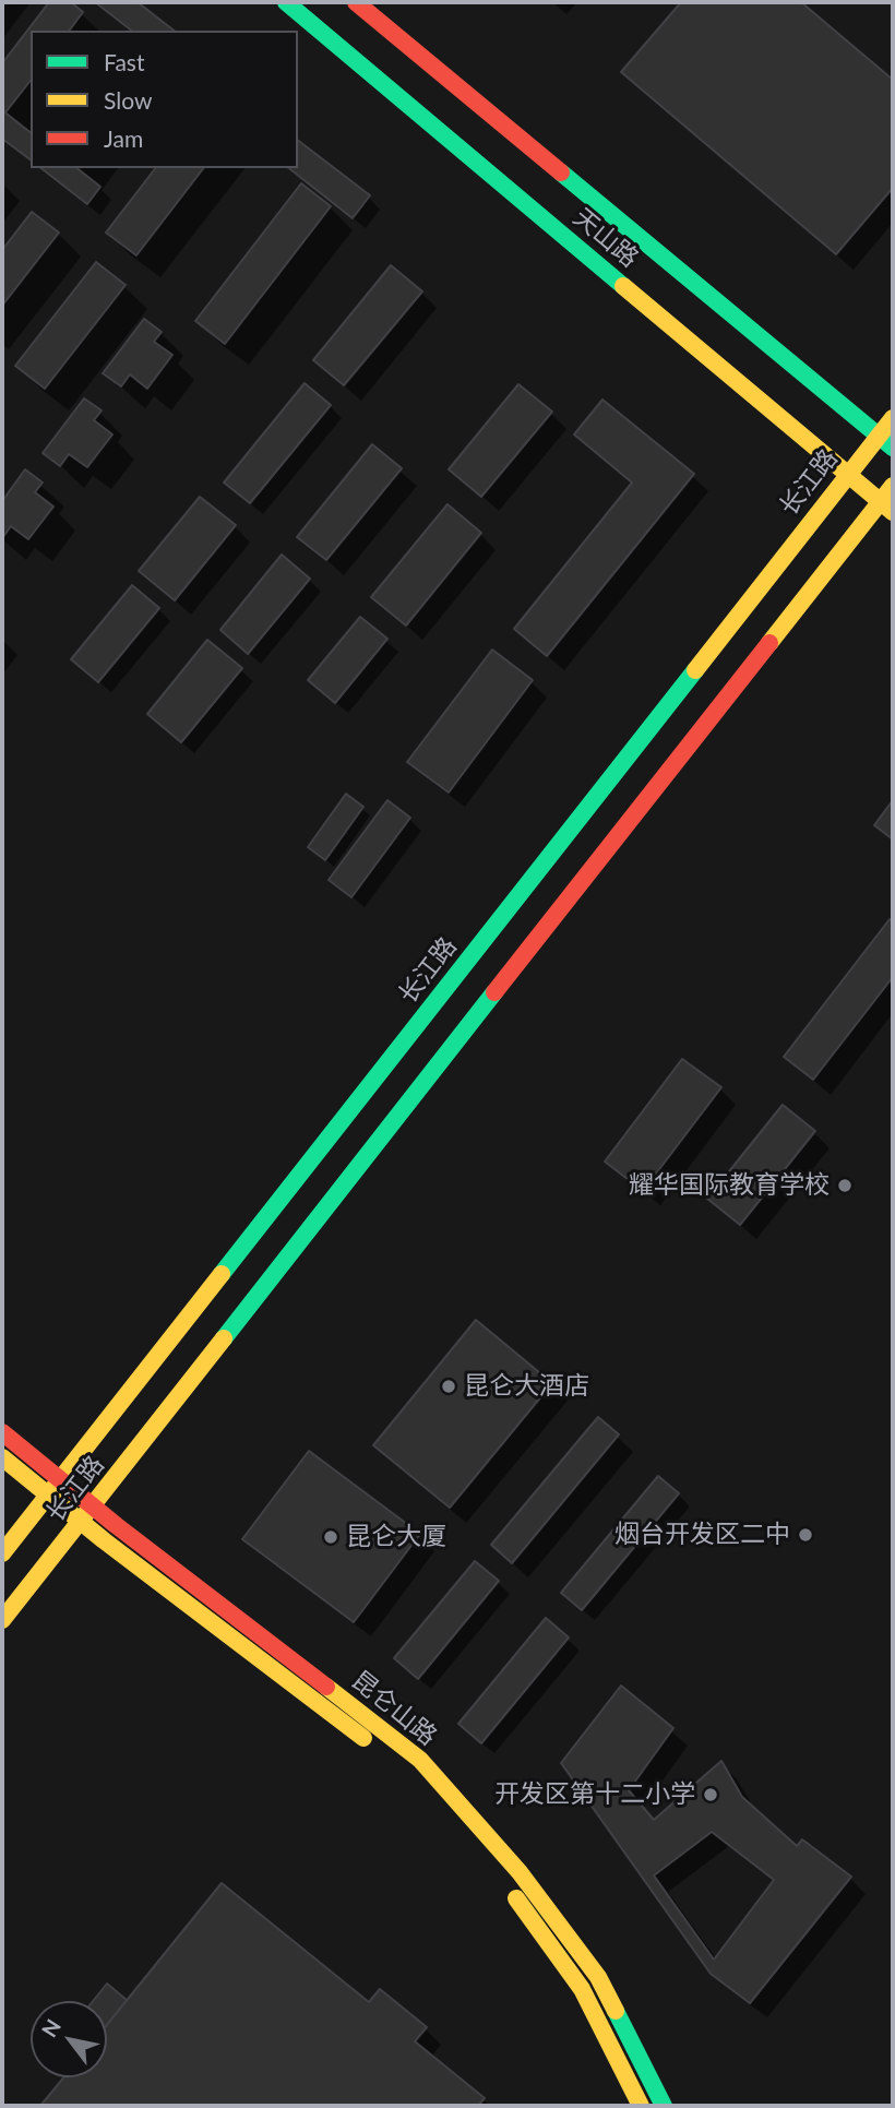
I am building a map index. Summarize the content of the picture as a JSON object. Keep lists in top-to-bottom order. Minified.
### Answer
{"streets":{"street":["天山路","长江路","昆仑山路"]},"crossings":[["天山路","长江路"],["长江路","昆仑山路"]],"places":["耀华国际教育学校","昆仑大酒店","烟台开发区二中","昆仑大厦","开发区第十二小学"],"legend":["Fast","Slow","Jam"],"north":"top left"}
